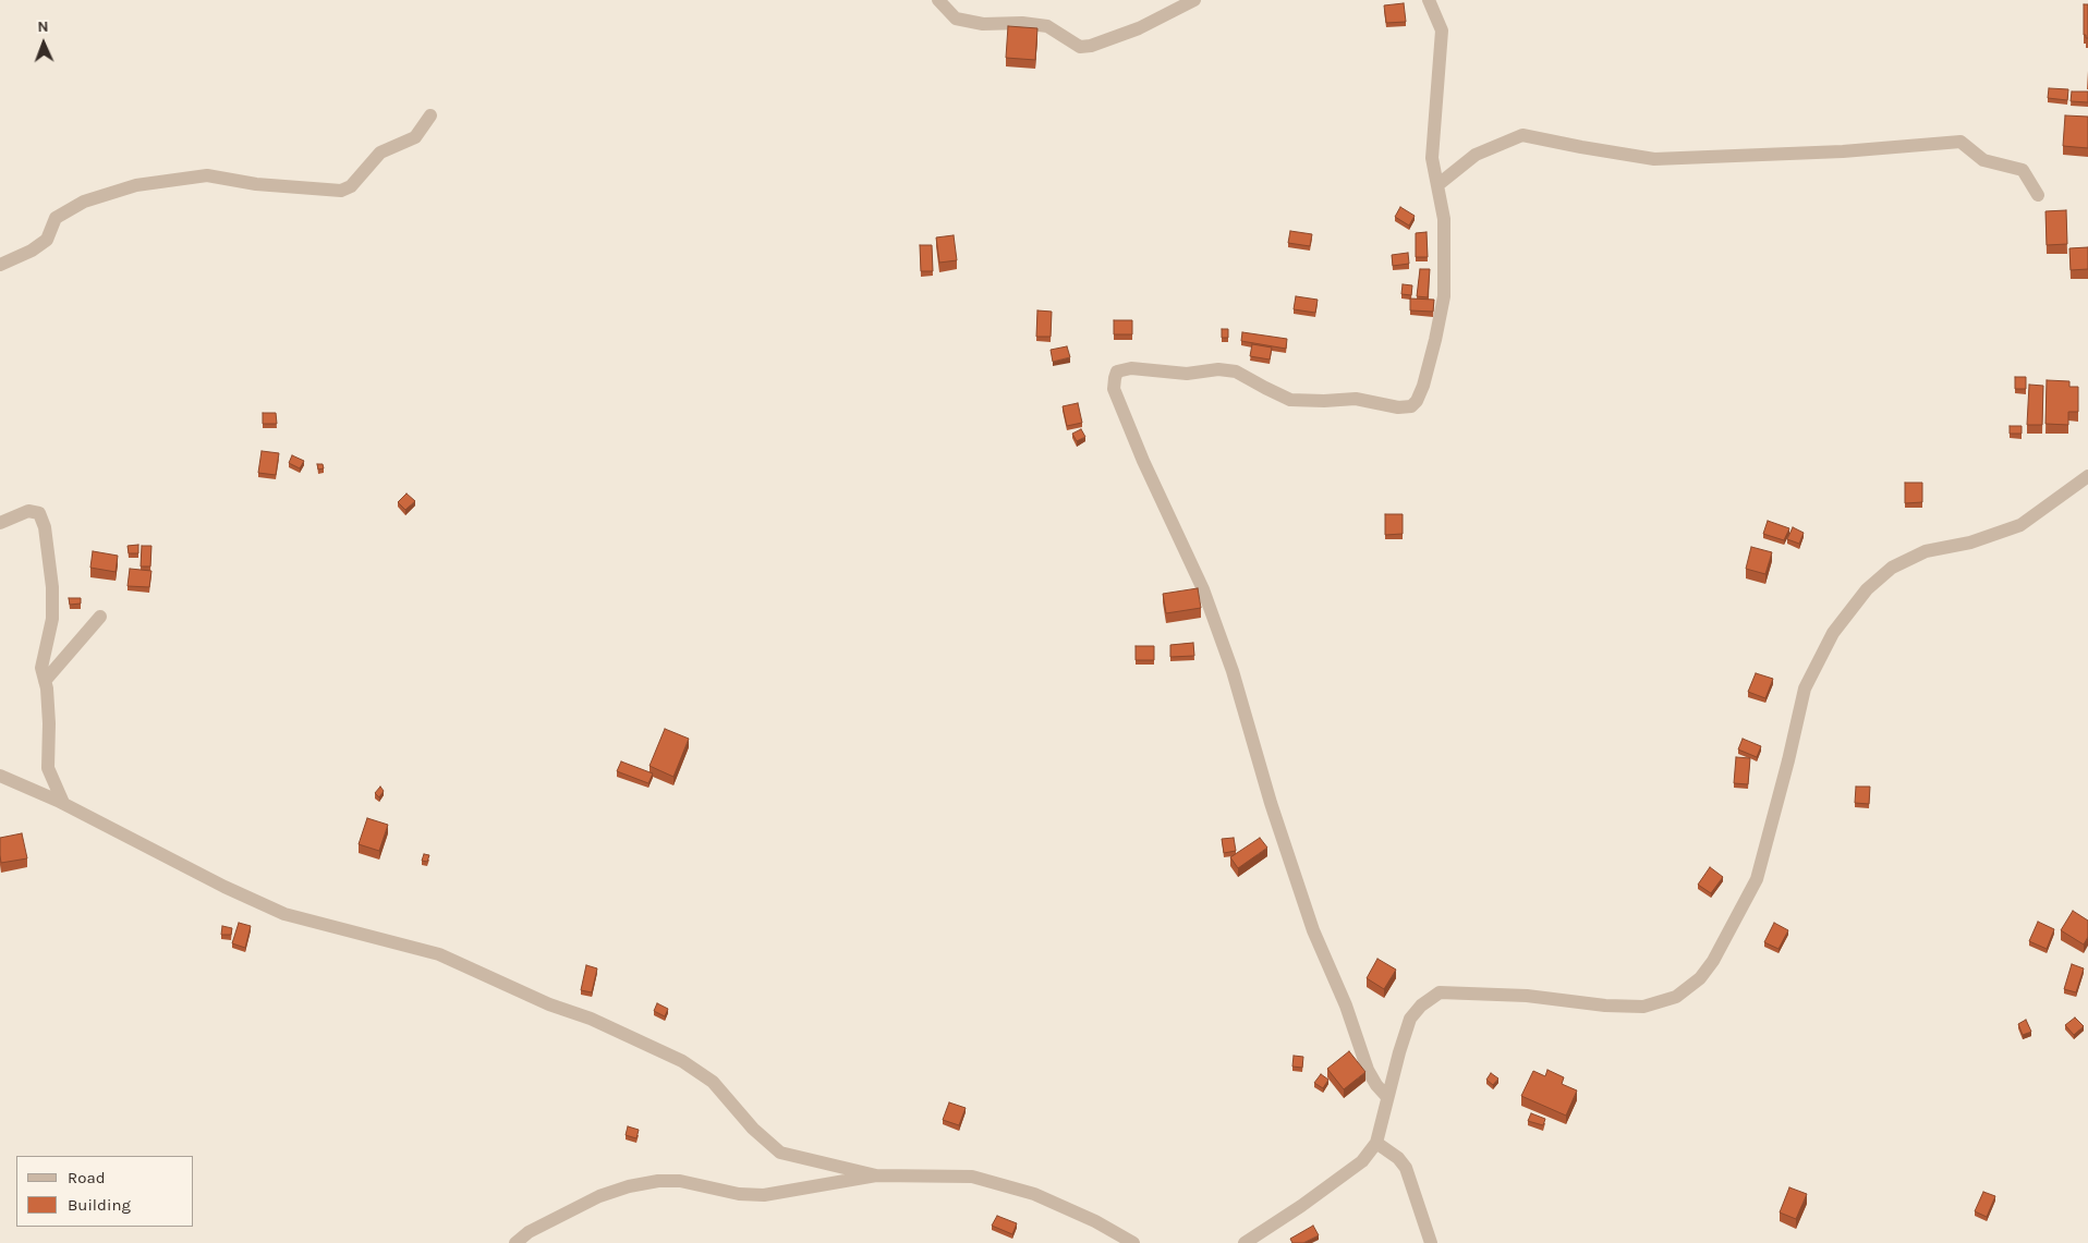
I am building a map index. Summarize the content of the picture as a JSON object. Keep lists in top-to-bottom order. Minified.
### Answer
{"legend":["Road","Building"],"north":"top"}
